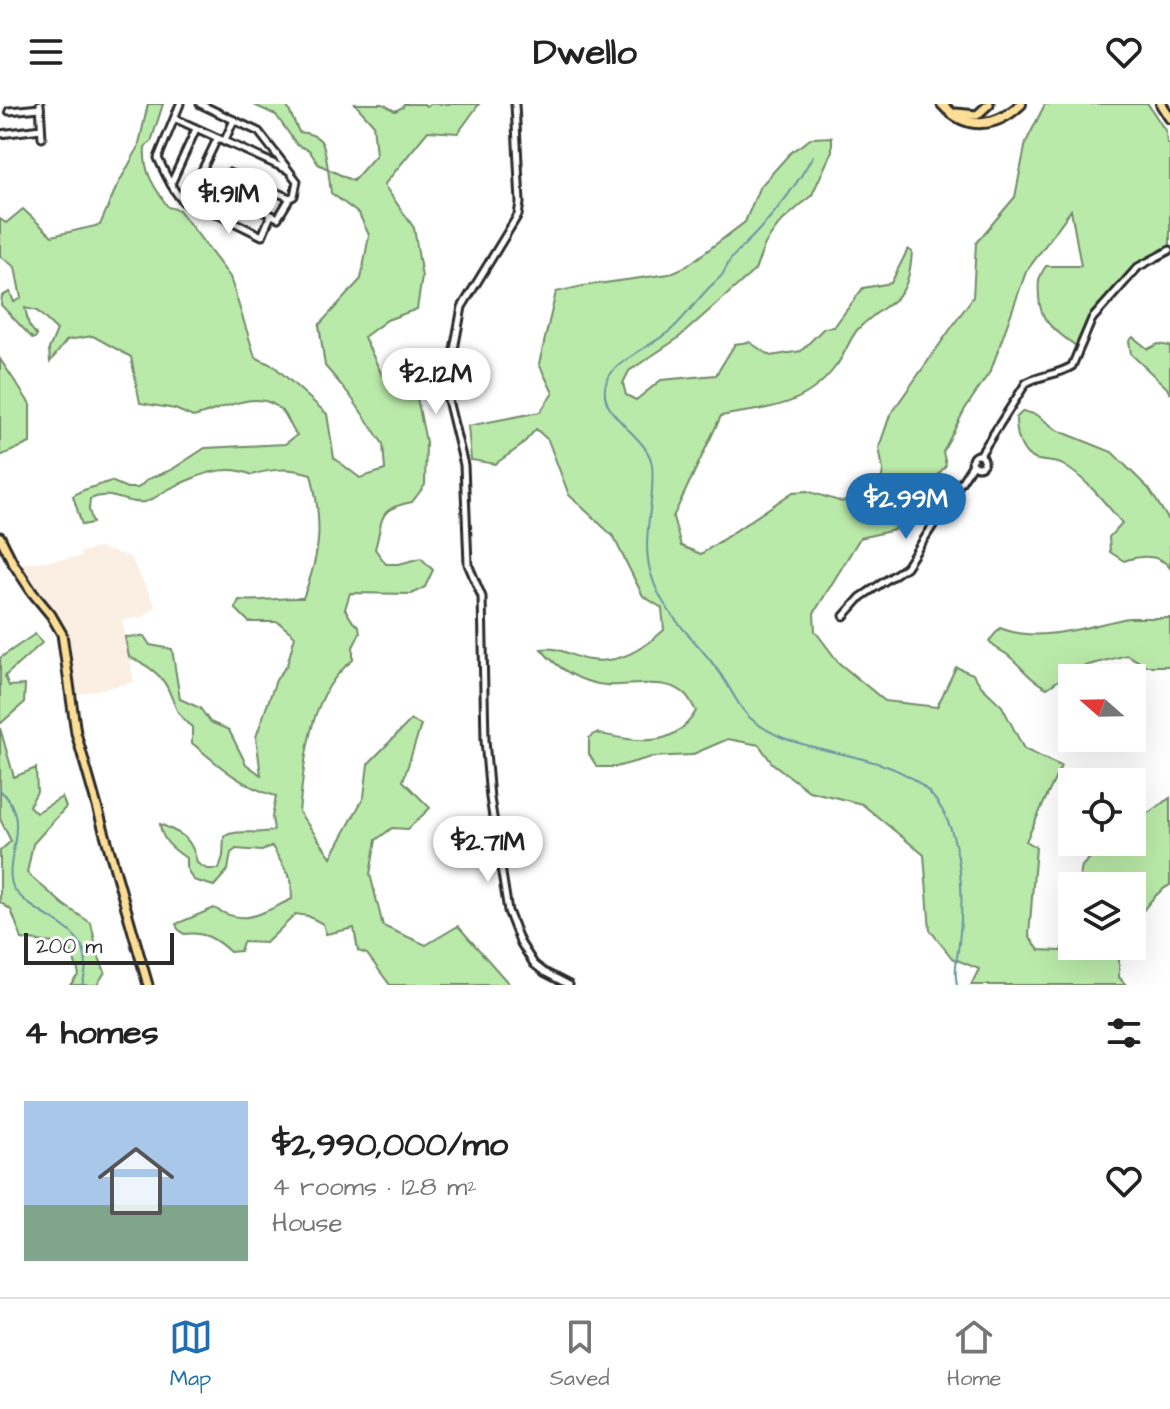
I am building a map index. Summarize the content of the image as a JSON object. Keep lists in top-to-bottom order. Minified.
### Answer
{"scale_bar":"200 m","north":"left","page":{"header":"Dwello","price":["$1.91M","$2.12M","$2.99M","$2.71M"],"scale":"200 m","heading":"4 homes","list":[{"name":"$2,990,000/mo","note":"4 rooms · 128 m² · House"}],"tabs":["Map","Saved","Home"]}}
